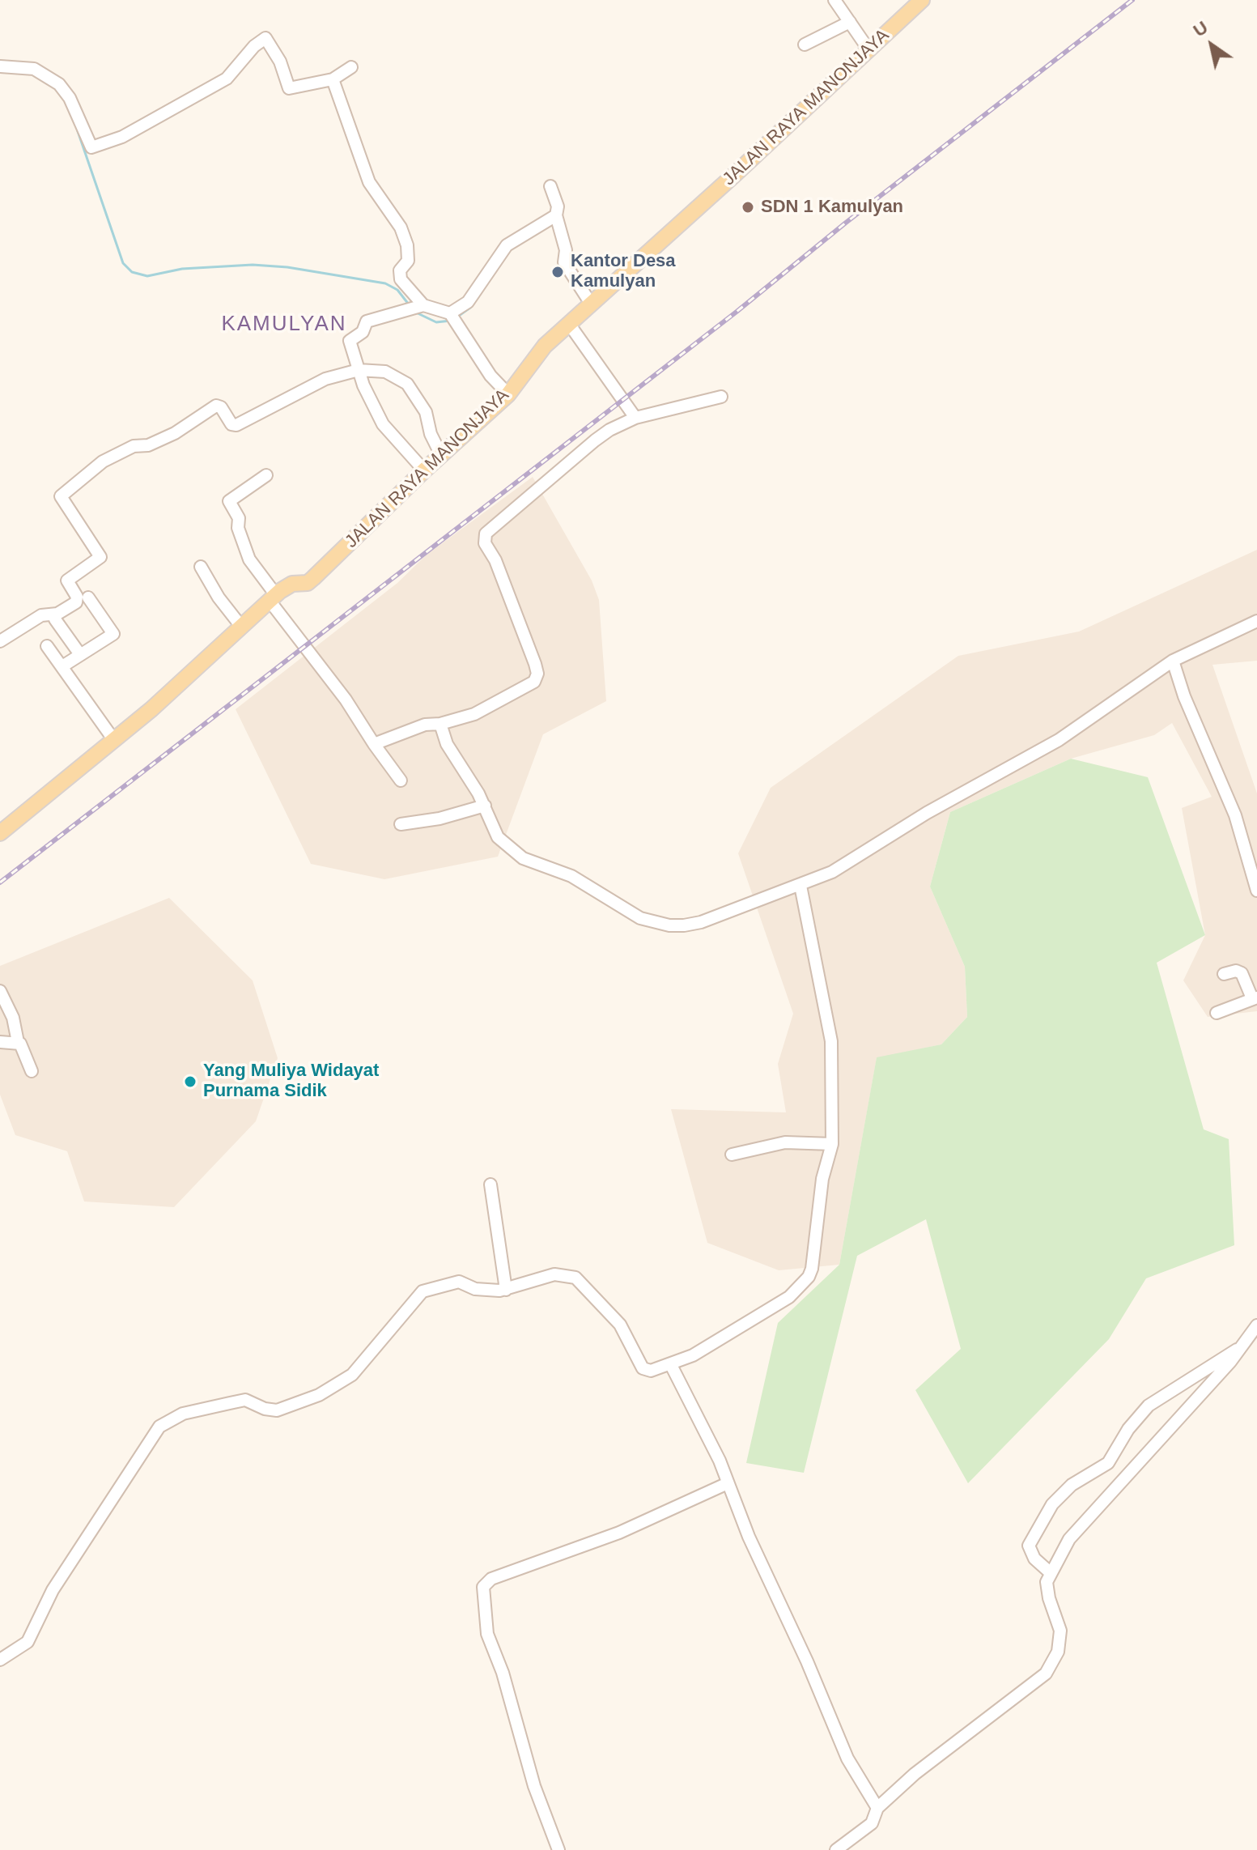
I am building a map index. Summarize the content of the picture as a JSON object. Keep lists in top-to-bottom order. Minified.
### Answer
{"streets":{"main road":["JALAN RAYA MANONJAYA"]},"districts":["KAMULYAN"],"places":["SDN 1 Kamulyan","Kantor Desa Kamulyan","Yang Muliya Widayat Purnama Sidik"],"north":"top left"}
